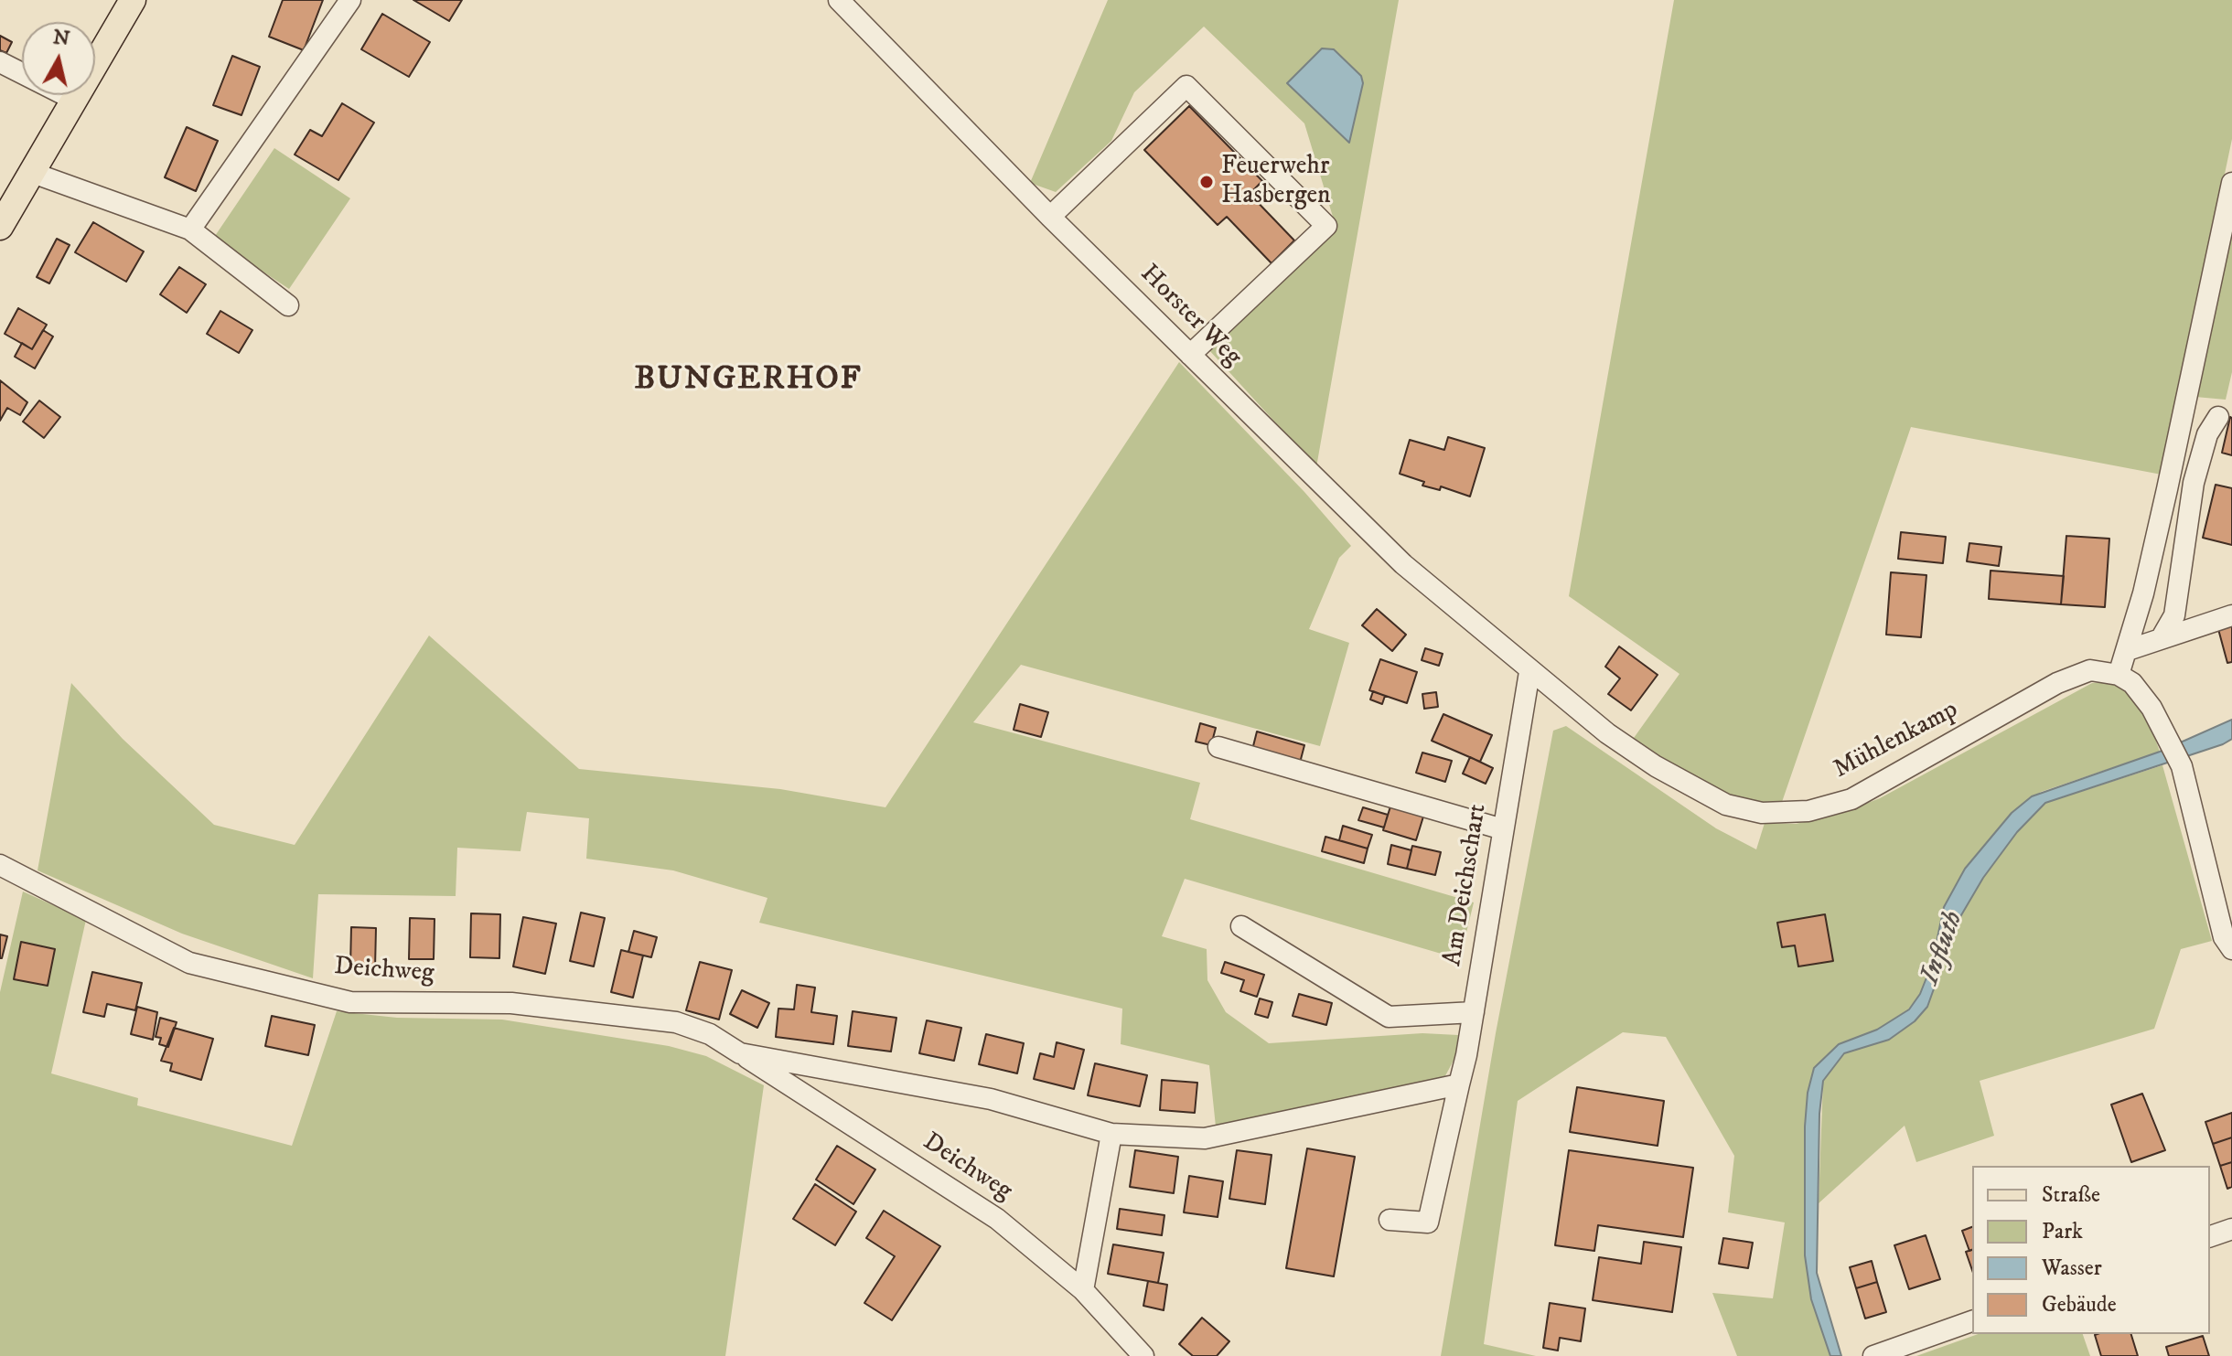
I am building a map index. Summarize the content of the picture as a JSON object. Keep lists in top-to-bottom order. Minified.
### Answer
{"streets":{"street":["Horster Weg","Mühlenkamp","Am Deichschart","Deichweg"]},"crossings":[["Horster Weg","Mühlenkamp"],["Horster Weg","Am Deichschart"],["Mühlenkamp","Am Deichschart"],["Am Deichschart","Deichweg"]],"districts":["BUNGERHOF"],"water":["Influth"],"places":["Feuerwehr Hasbergen"],"legend":["Straße","Park","Wasser","Gebäude"],"north":"top"}
